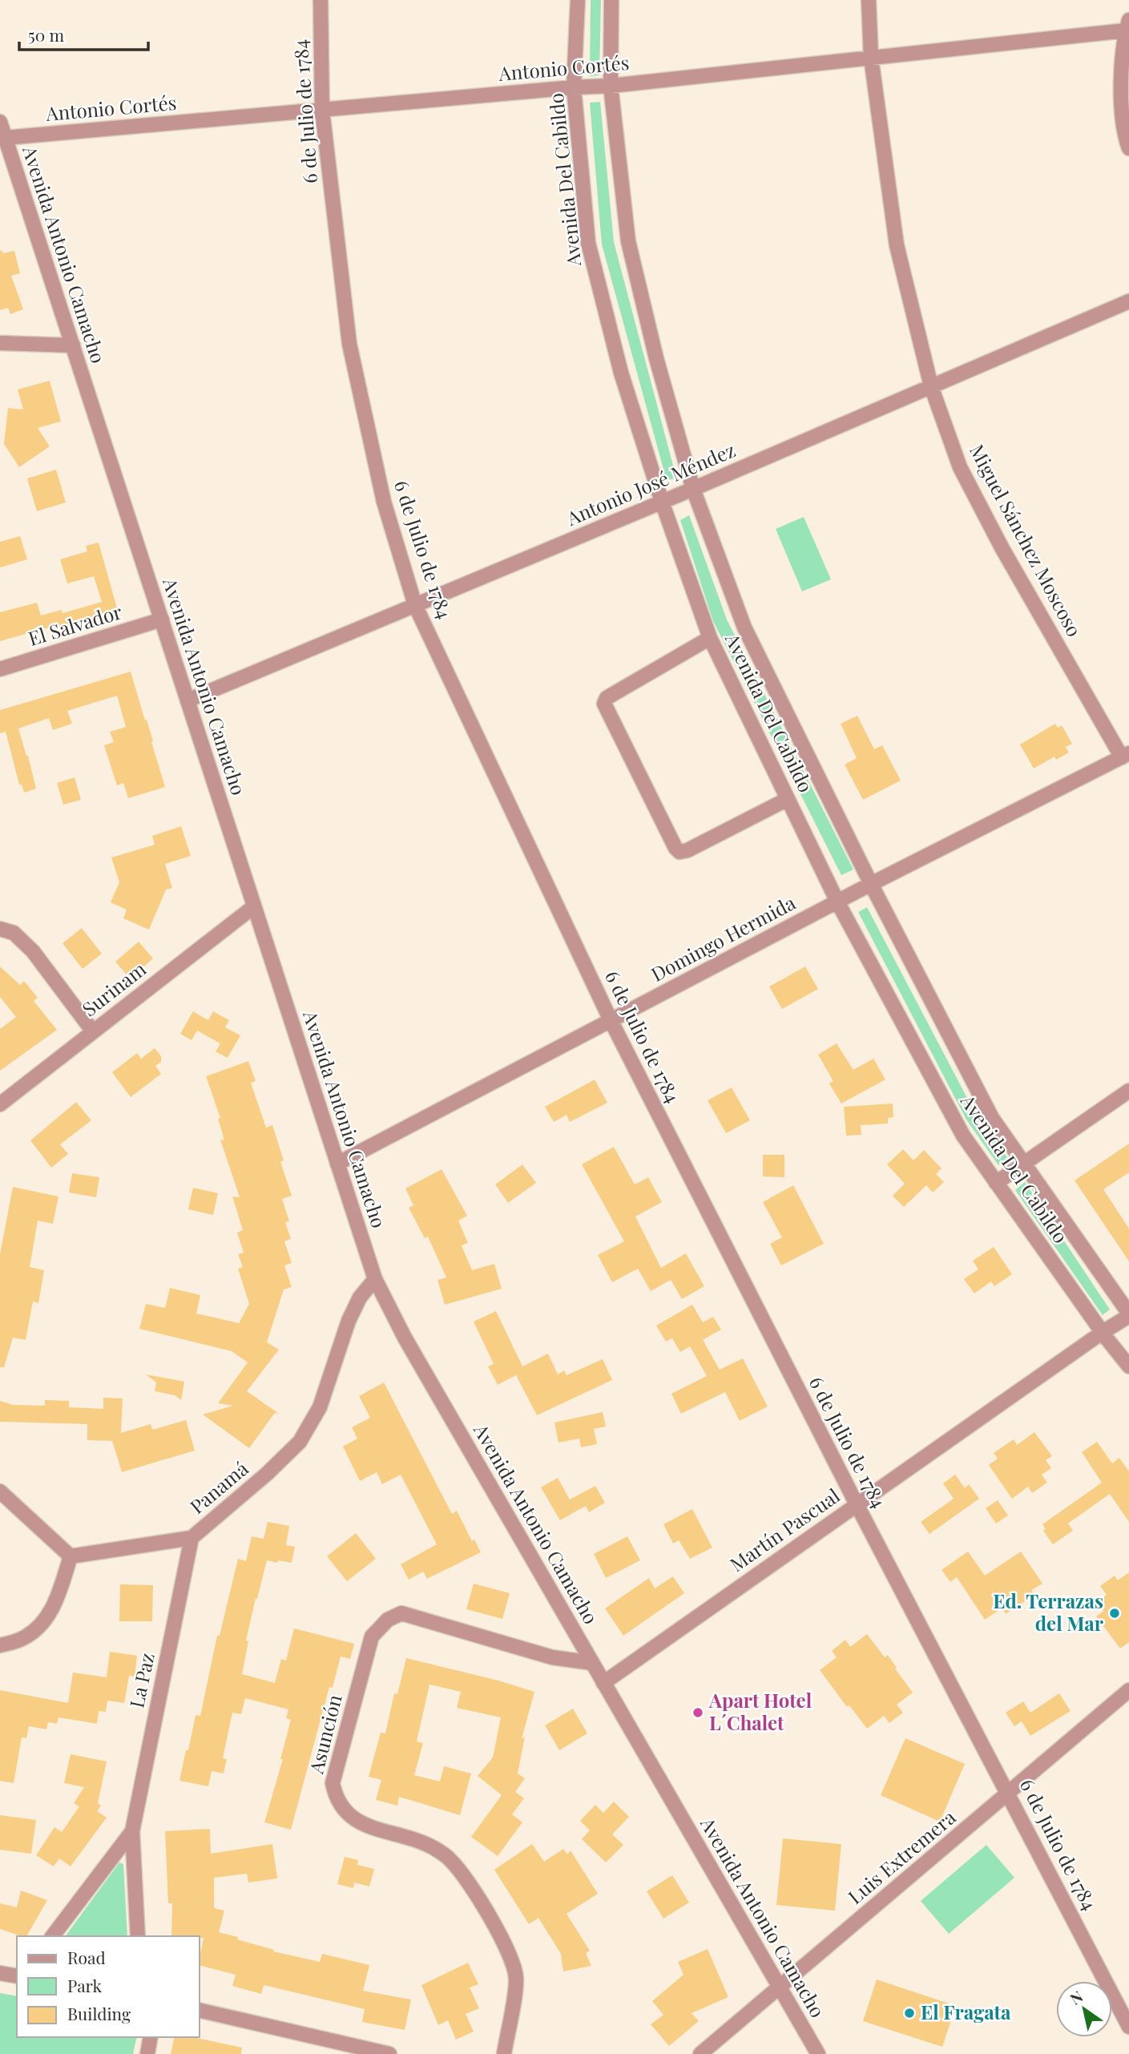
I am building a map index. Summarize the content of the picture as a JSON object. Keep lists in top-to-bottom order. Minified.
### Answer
{"streets":{"street":["Antonio Cortés","6 de Julio de 1784","Avenida Del Cabildo","Avenida Antonio Camacho","Antonio José Méndez","Miguel Sánchez Moscoso","El Salvador","Domingo Hermida","Surinam","Panamá","Martín Pascual","La Paz","Asunción","Luis Extremera"]},"crossings":[["Antonio Cortés","6 de Julio de 1784"],["Antonio Cortés","Avenida Del Cabildo"],["Antonio Cortés","Avenida Antonio Camacho"],["Antonio Cortés","Miguel Sánchez Moscoso"],["6 de Julio de 1784","Antonio José Méndez"],["6 de Julio de 1784","Domingo Hermida"],["6 de Julio de 1784","Martín Pascual"],["6 de Julio de 1784","Luis Extremera"],["Avenida Del Cabildo","Antonio José Méndez"],["Avenida Del Cabildo","Domingo Hermida"],["Avenida Del Cabildo","Martín Pascual"],["Avenida Antonio Camacho","Antonio José Méndez"],["Avenida Antonio Camacho","El Salvador"],["Avenida Antonio Camacho","Domingo Hermida"],["Avenida Antonio Camacho","Surinam"],["Avenida Antonio Camacho","Panamá"],["Avenida Antonio Camacho","Martín Pascual"],["Avenida Antonio Camacho","Asunción"],["Avenida Antonio Camacho","Luis Extremera"],["Antonio José Méndez","Miguel Sánchez Moscoso"],["Miguel Sánchez Moscoso","Domingo Hermida"],["Panamá","La Paz"]],"places":["Ed. Terrazas del Mar","Apart Hotel L´Chalet","El Fragata"],"legend":["Road","Park","Building"],"scale_bar":"50 m","north":"top left"}
